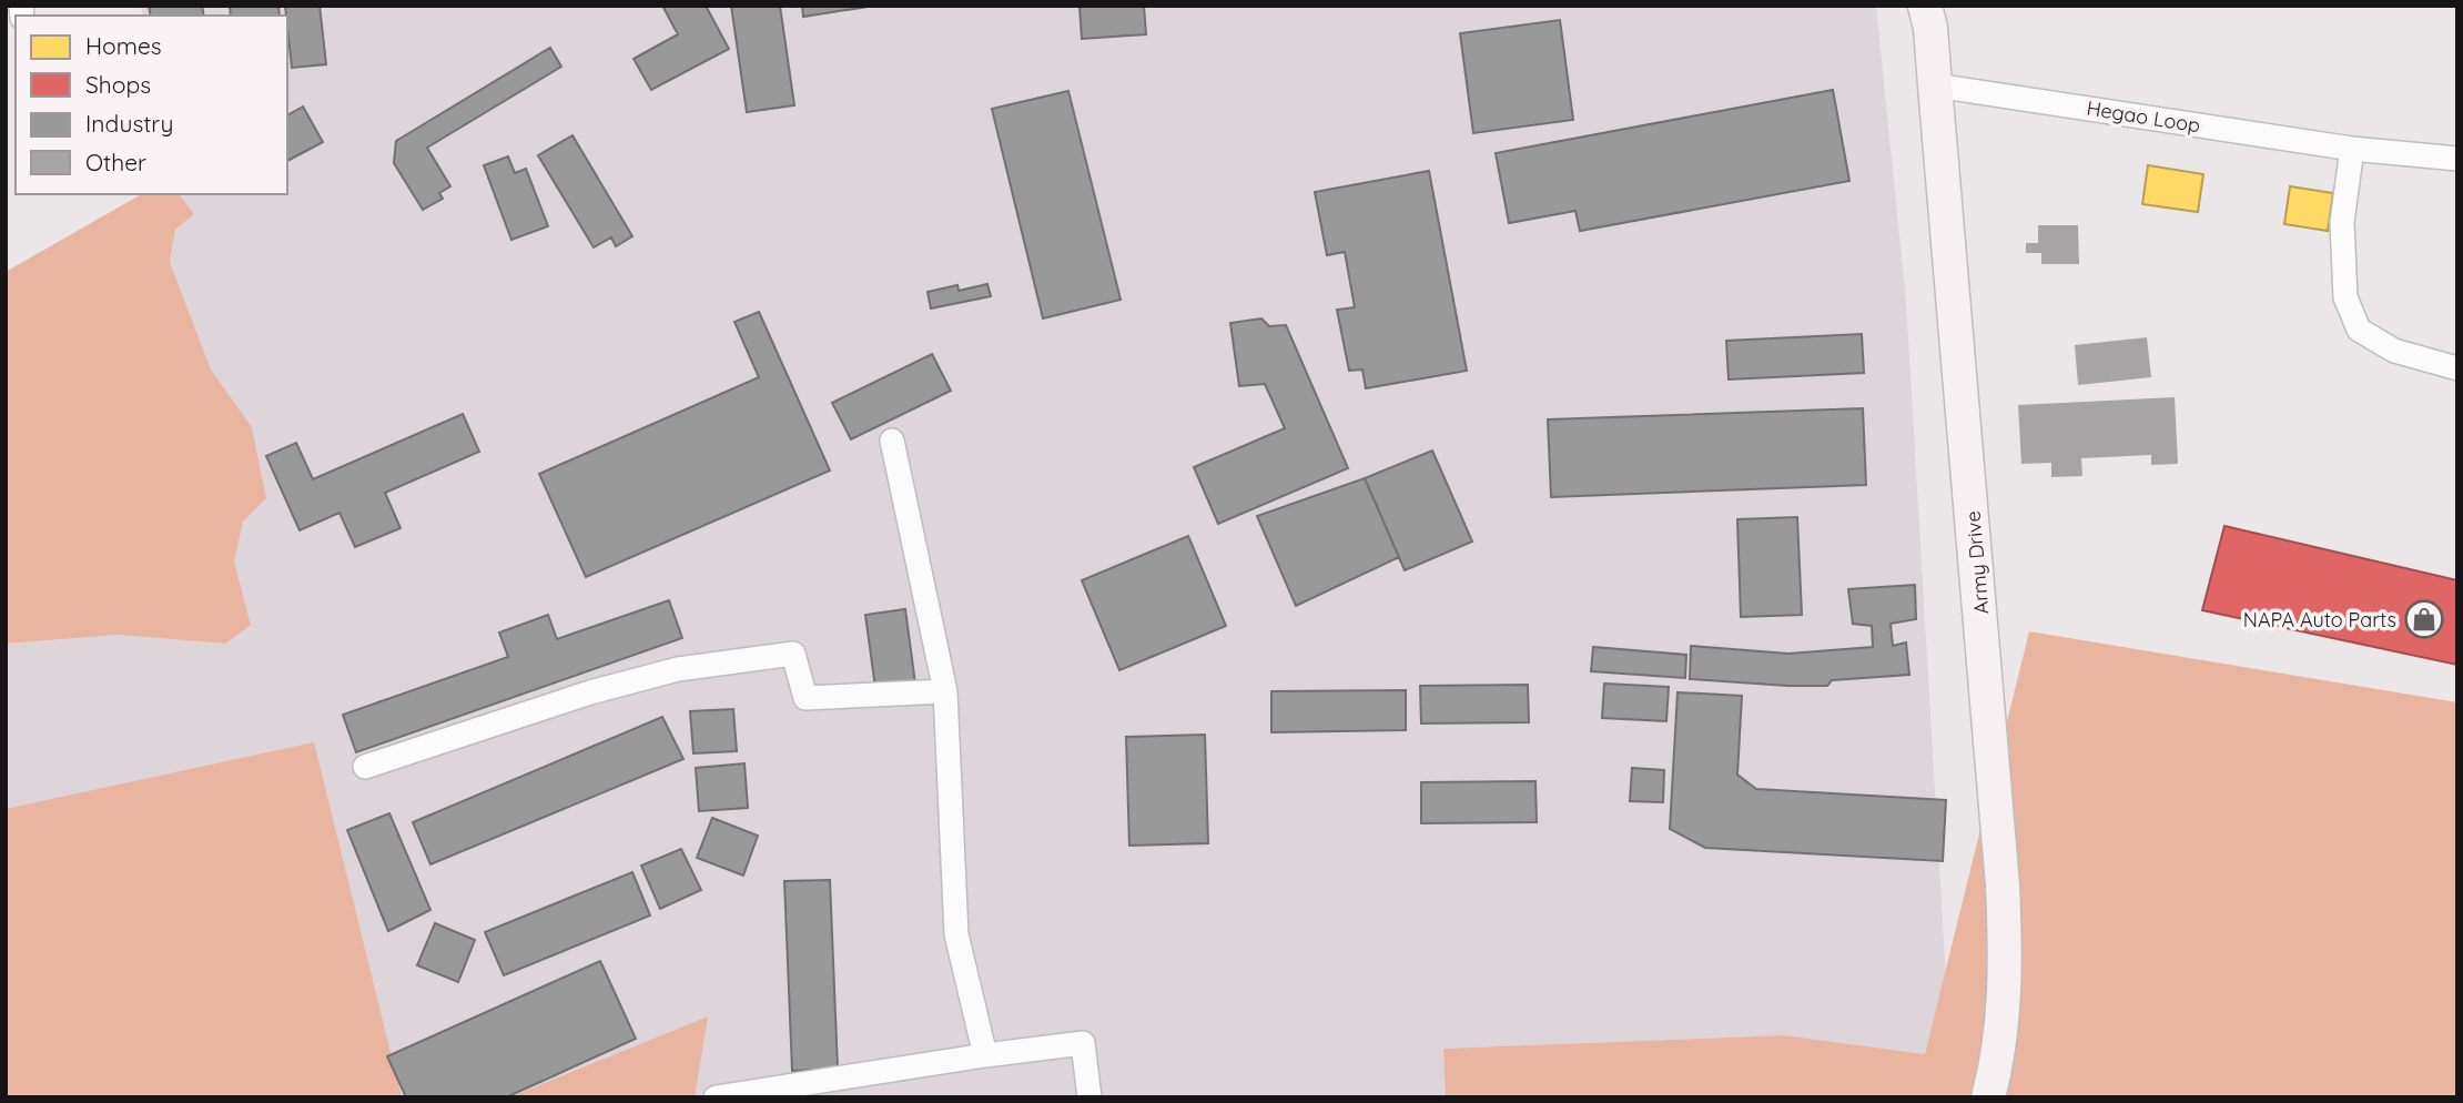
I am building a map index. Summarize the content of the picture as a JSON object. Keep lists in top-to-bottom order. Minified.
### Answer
{"streets":{"main road":["Army Drive"],"street":["Hegao Loop"]},"crossings":[["Hegao Loop","Army Drive"]],"places":{"shop":["NAPA Auto Parts"]},"legend":["Homes","Shops","Industry","Other"]}
